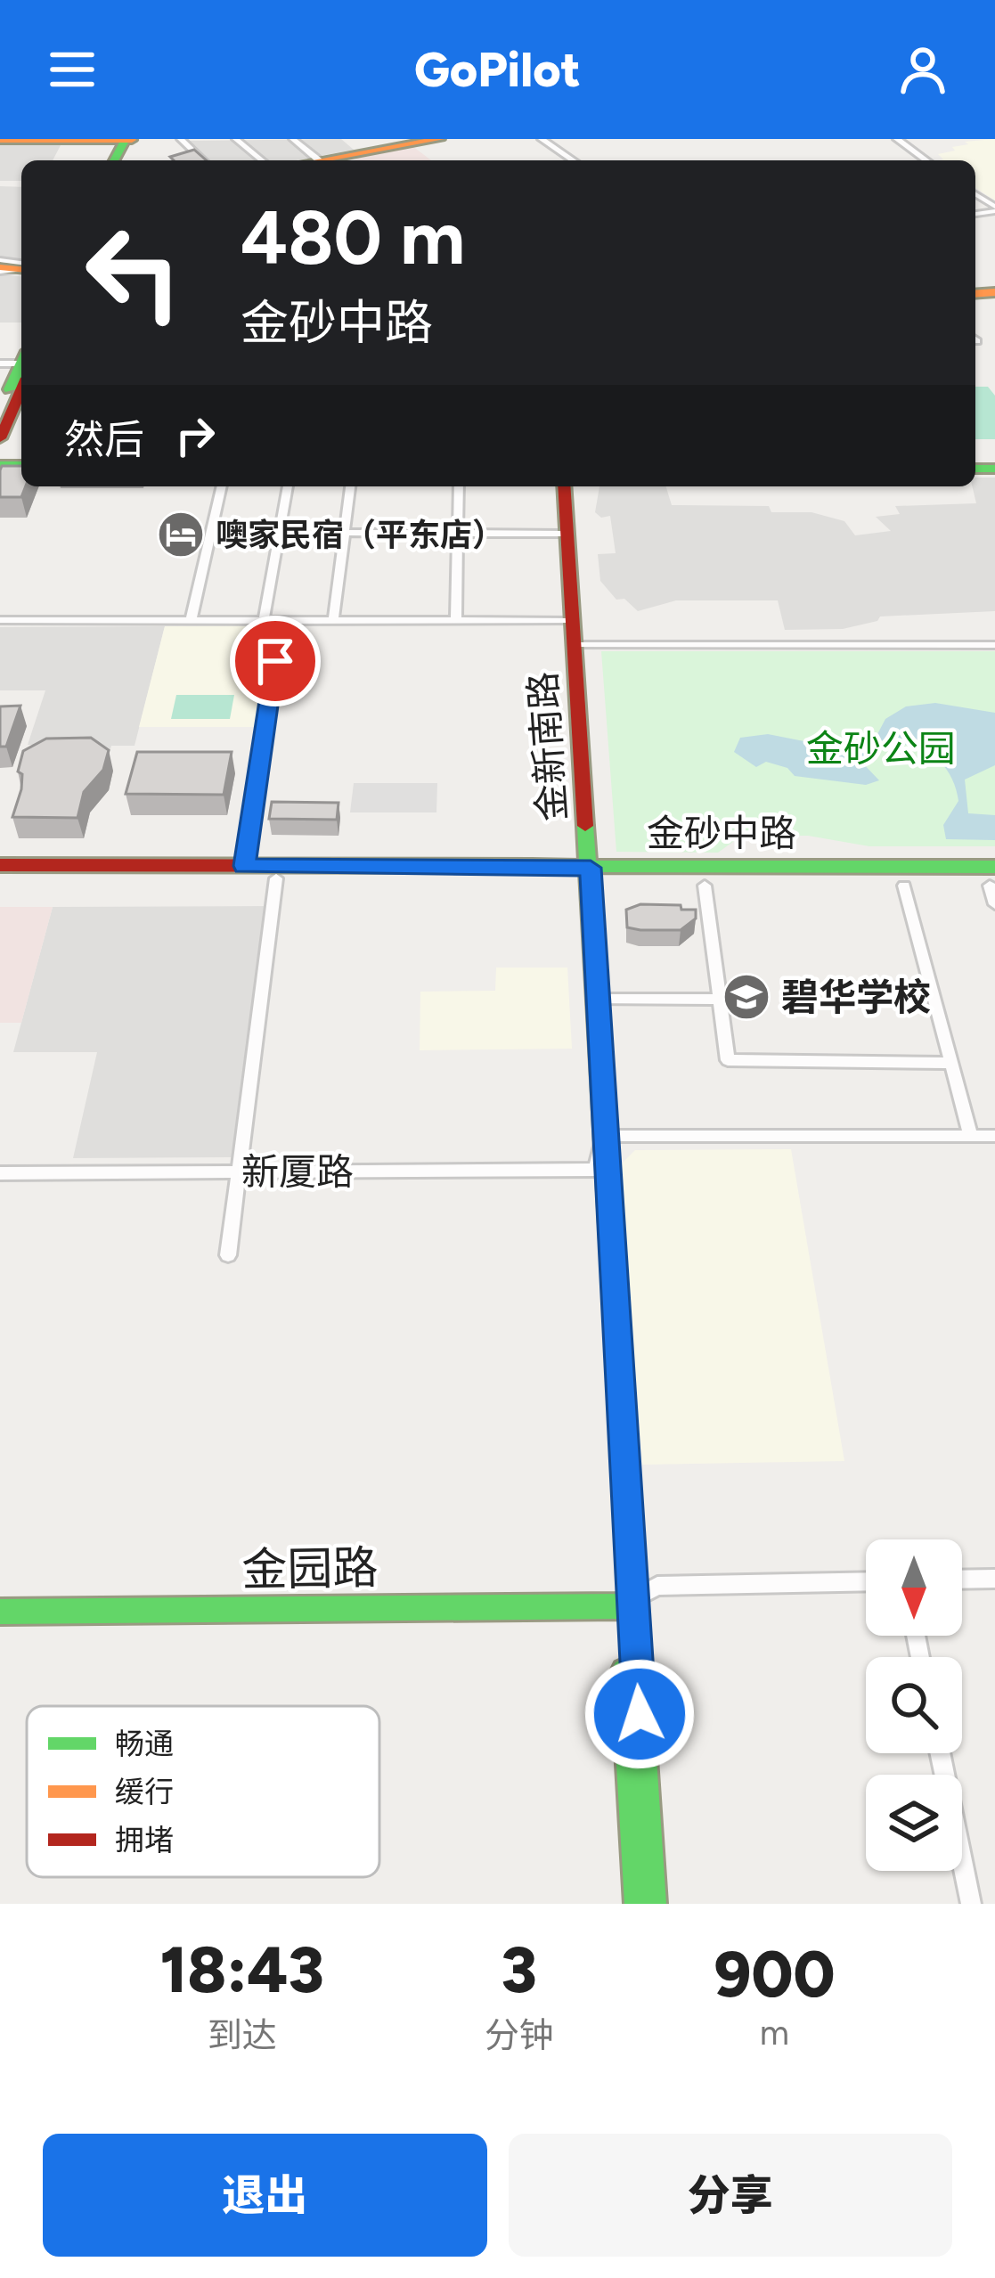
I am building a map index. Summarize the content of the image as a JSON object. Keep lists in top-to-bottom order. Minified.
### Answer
{"streets":{"main road":["金新南路","金砂中路","金园路"],"street":["新厦路"]},"crossings":[["金新南路","金砂中路"],["金新南路","新厦路"],["金新南路","金园路"]],"parks":["金砂公园"],"places":{"hotel":["噢家民宿（平东店）"],"school or university":["碧华学校"]},"legend":["畅通","缓行","拥堵"],"north":"bottom","page":{"header":"GoPilot","turn":["480 m","金砂中路"],"then":"然后","eta":["18:43","到达","3","分钟","900","m"],"buttons":["退出","分享"]}}
